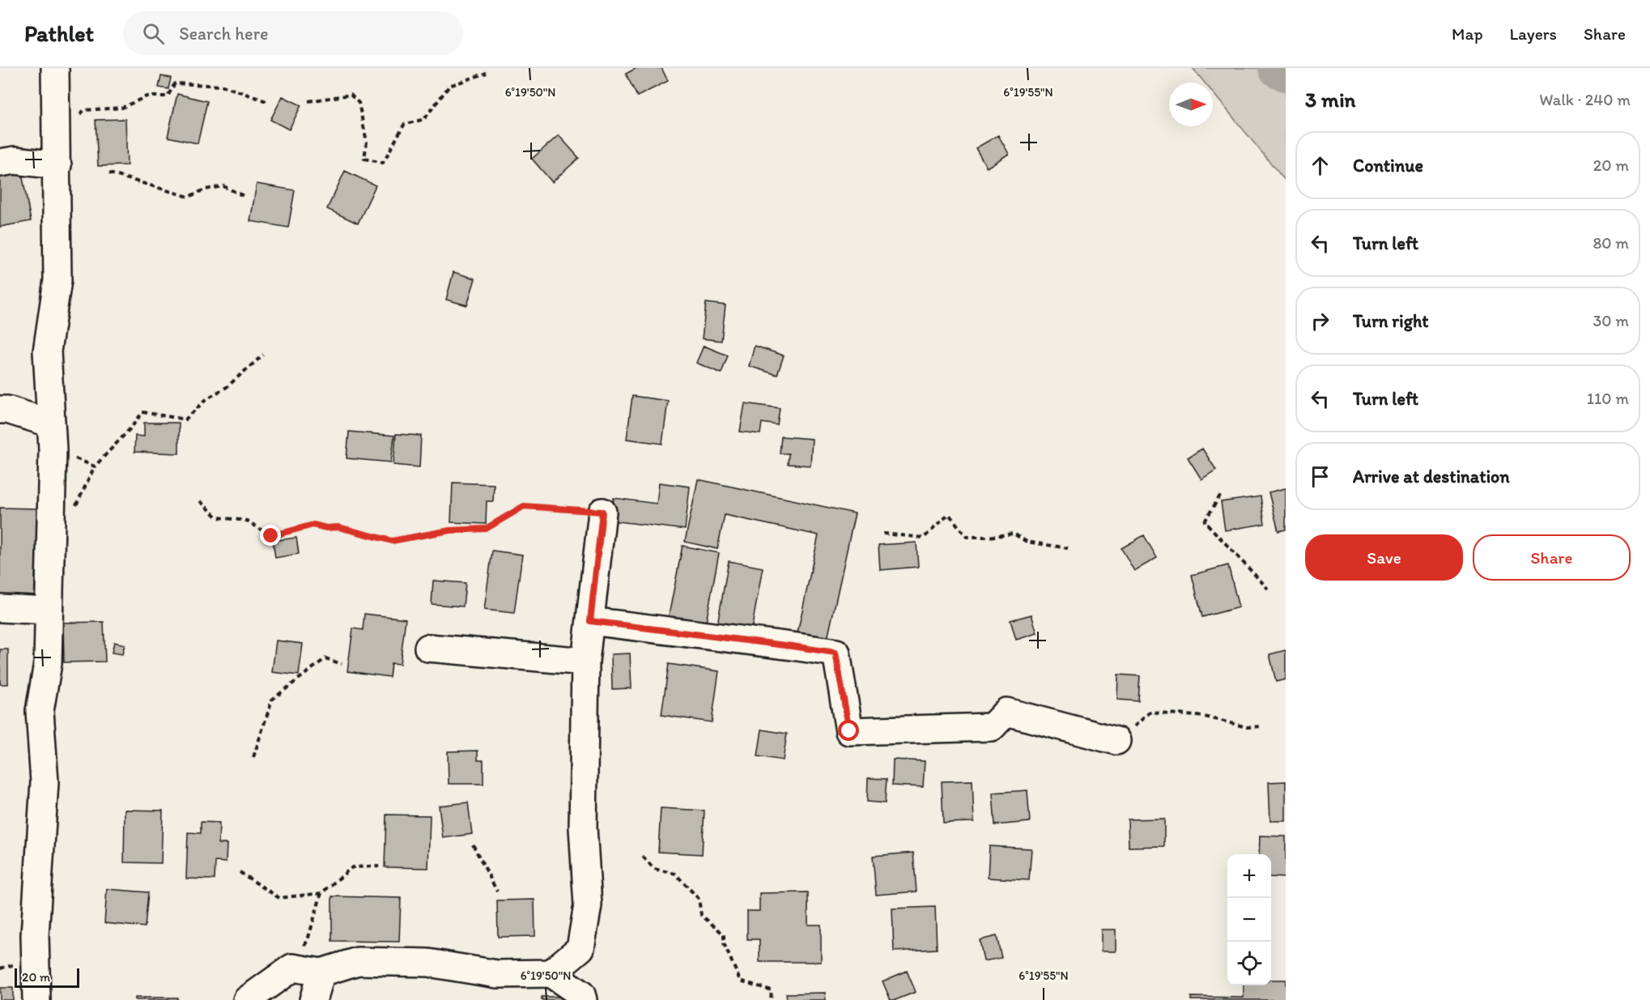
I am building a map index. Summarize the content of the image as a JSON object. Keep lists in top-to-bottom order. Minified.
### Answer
{"scale_bar":"20 m","north":"right","page":{"header":"Pathlet","search":"Search here","nav":["Map","Layers","Share"],"heading":["3 min","Walk · 240 m"],"list":[["Continue","20 m"],["Turn left","80 m"],["Turn right","30 m"],["Turn left","110 m"],"Arrive at destination"],"buttons":["Save","Share"],"map_buttons":["+","−"],"scale":"20 m"},"coordinates":["6°19'50\"N","6°19'55\"N"]}
